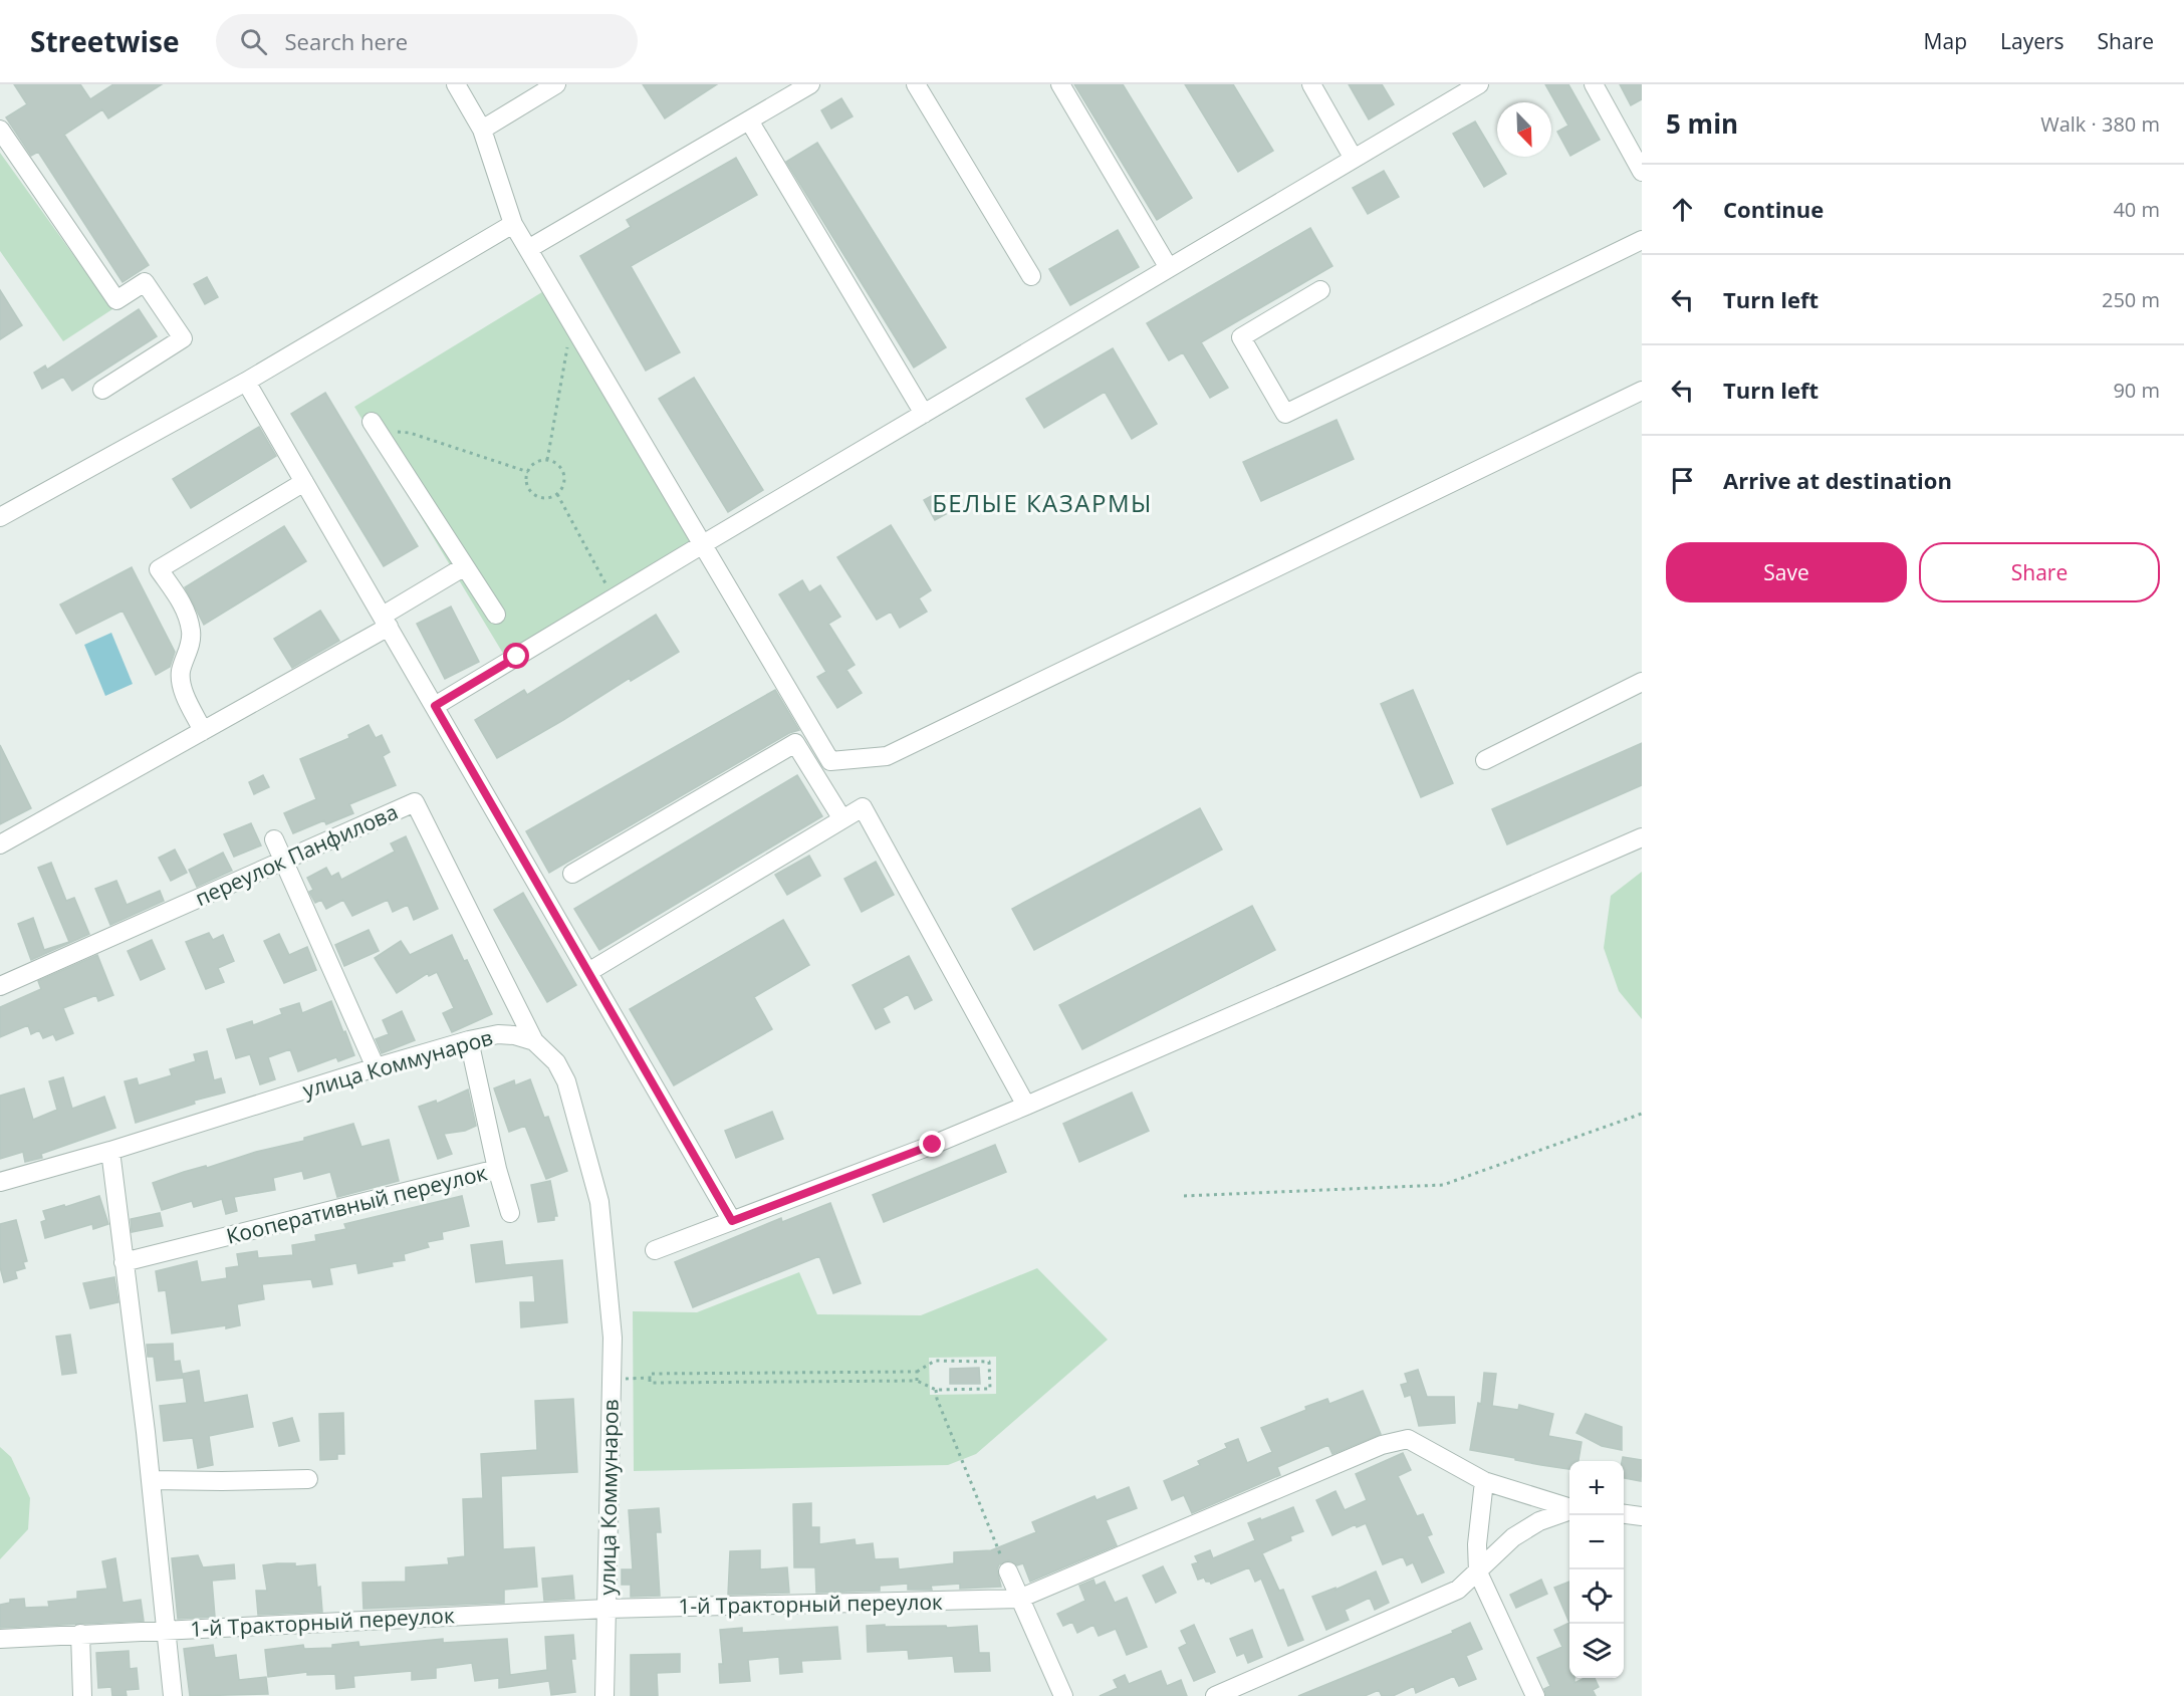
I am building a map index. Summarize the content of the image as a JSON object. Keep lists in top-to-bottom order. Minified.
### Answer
{"streets":{"street":["переулок Панфилова","улица Коммунаров","Кооперативный переулок","1-й Тракторный переулок"]},"crossings":[["переулок Панфилова","улица Коммунаров"],["улица Коммунаров","Кооперативный переулок"],["улица Коммунаров","1-й Тракторный переулок"]],"districts":["БЕЛЫЕ КАЗАРМЫ"],"north":"bottom right","page":{"header":"Streetwise","search":"Search here","nav":["Map","Layers","Share"],"heading":["5 min","Walk · 380 m"],"list":[["Continue","40 m"],["Turn left","250 m"],["Turn left","90 m"],"Arrive at destination"],"buttons":["Save","Share"],"map_buttons":["+","−"]}}
